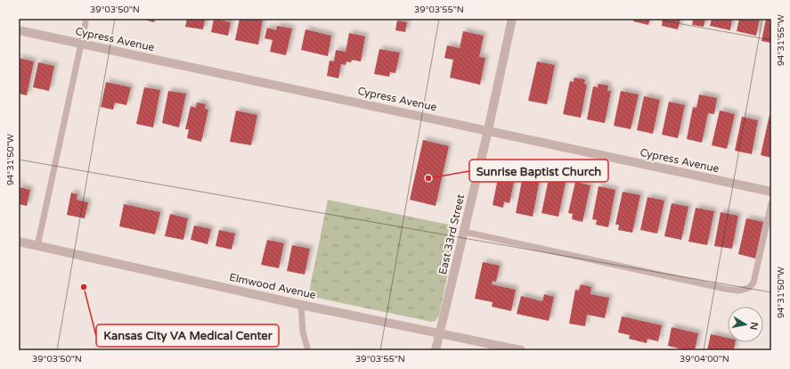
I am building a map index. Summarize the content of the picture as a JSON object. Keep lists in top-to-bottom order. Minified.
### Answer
{"streets":{"street":["Cypress Avenue","East 33rd Street","Elmwood Avenue"]},"crossings":[["Cypress Avenue","East 33rd Street"],["East 33rd Street","Elmwood Avenue"]],"places":["Sunrise Baptist Church","Kansas City VA Medical Center"],"north":"right","coordinates":["39°03'50\"N","39°03'55\"N","94°31'55\"W","94°31'50\"W","39°04'00\"N"]}
